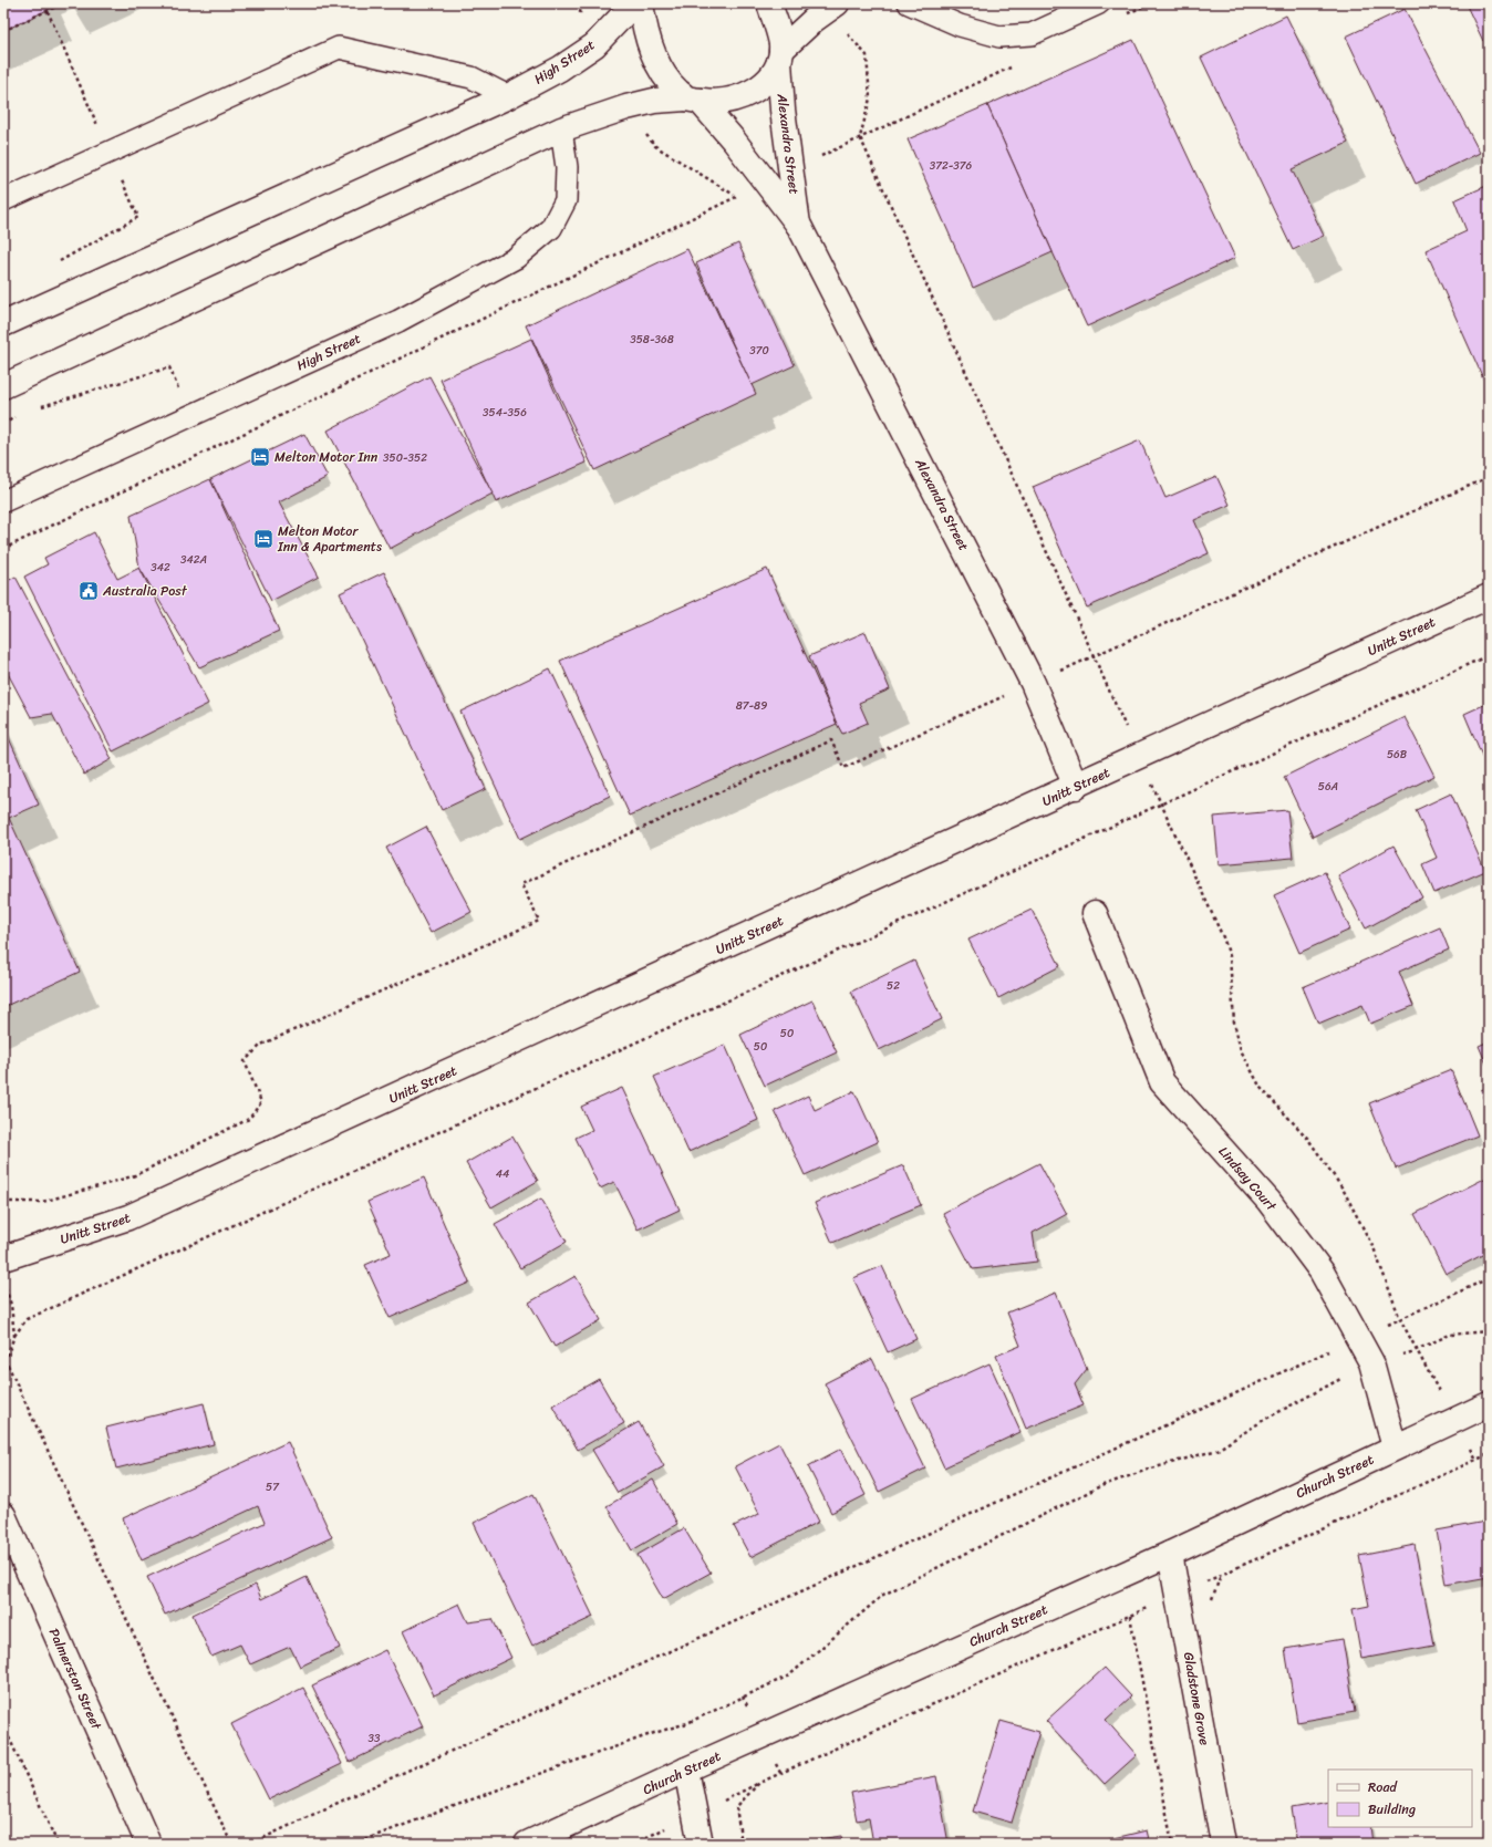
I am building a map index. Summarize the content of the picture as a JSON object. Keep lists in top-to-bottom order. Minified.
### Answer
{"streets":{"street":["High Street","Alexandra Street","Unitt Street","Lindsay Court","Church Street","Palmerston Street","Gladstone Grove"]},"crossings":[["Alexandra Street","Unitt Street"],["Lindsay Court","Church Street"],["Church Street","Gladstone Grove"]],"places":{"hotel":["Melton Motor Inn","Melton Motor Inn & Apartments"],"public building":["Australia Post"]},"house_numbers":["372-376","358-368","370","354-356","350-352","342A","342","87-89","56B","56A","52","50","50","44","57","33"],"legend":["Road","Building"]}
